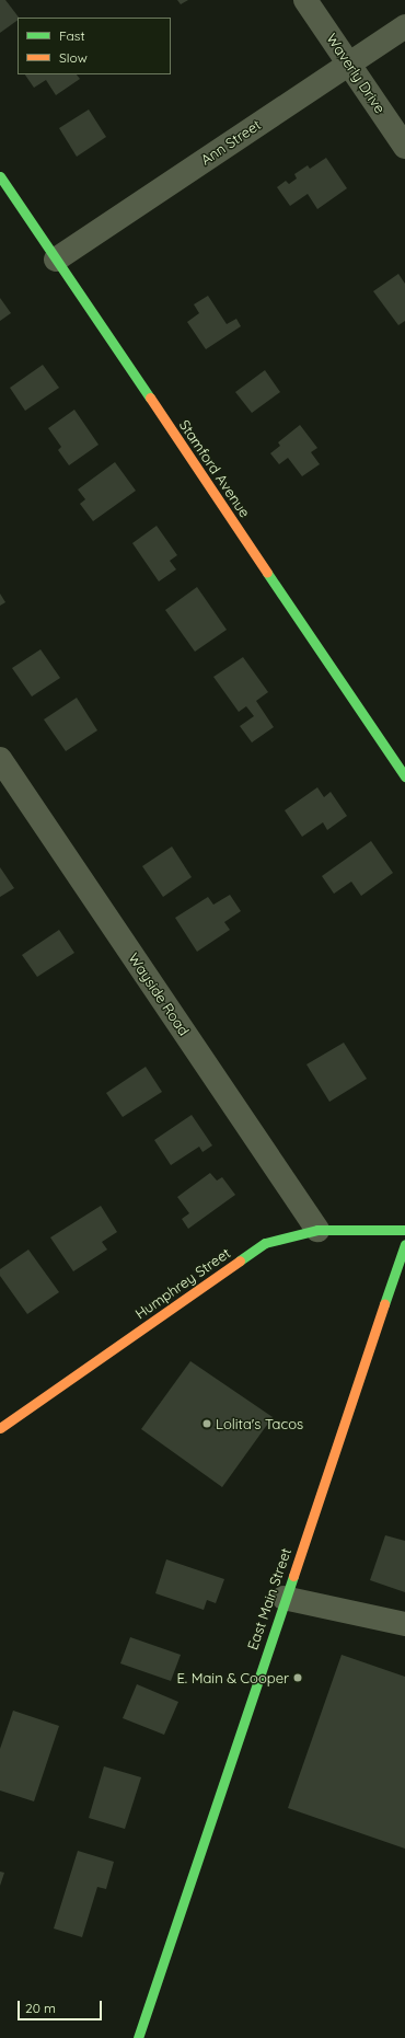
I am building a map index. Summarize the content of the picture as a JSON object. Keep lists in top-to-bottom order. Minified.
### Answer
{"streets":{"street":["Waverly Drive","Ann Street","Stamford Avenue","Wayside Road","Humphrey Street","East Main Street"]},"crossings":[["Waverly Drive","Ann Street"],["Ann Street","Stamford Avenue"],["Wayside Road","Humphrey Street"]],"places":["Lolita's Tacos","E. Main & Cooper"],"legend":["Fast","Slow"],"scale_bar":"20 m"}
